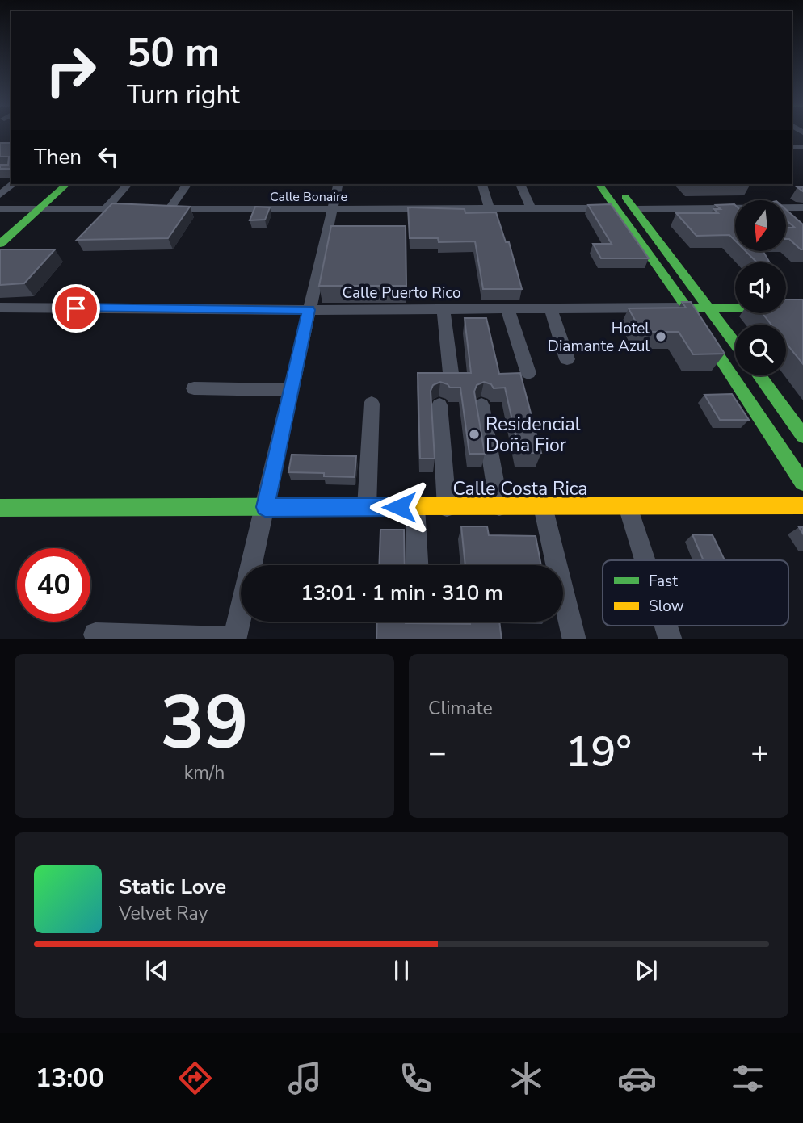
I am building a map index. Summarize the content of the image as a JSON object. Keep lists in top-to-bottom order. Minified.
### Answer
{"streets":{"street":["Calle Bonaire","Calle Puerto Rico","Calle Costa Rica"]},"places":["Hotel Diamante Azul","Residencial Doña Fior"],"legend":["Fast","Slow"],"north":"bottom","page":{"turn":["50 m","Turn right"],"then":"Then","limit":"40","trip":"13:01 · 1 min · 310 m","tile":[["39","km/h"],"Climate"],"heat":["−","19°","+"],"song":["Static Love","Velvet Ray"],"tabs":"13:00"}}
